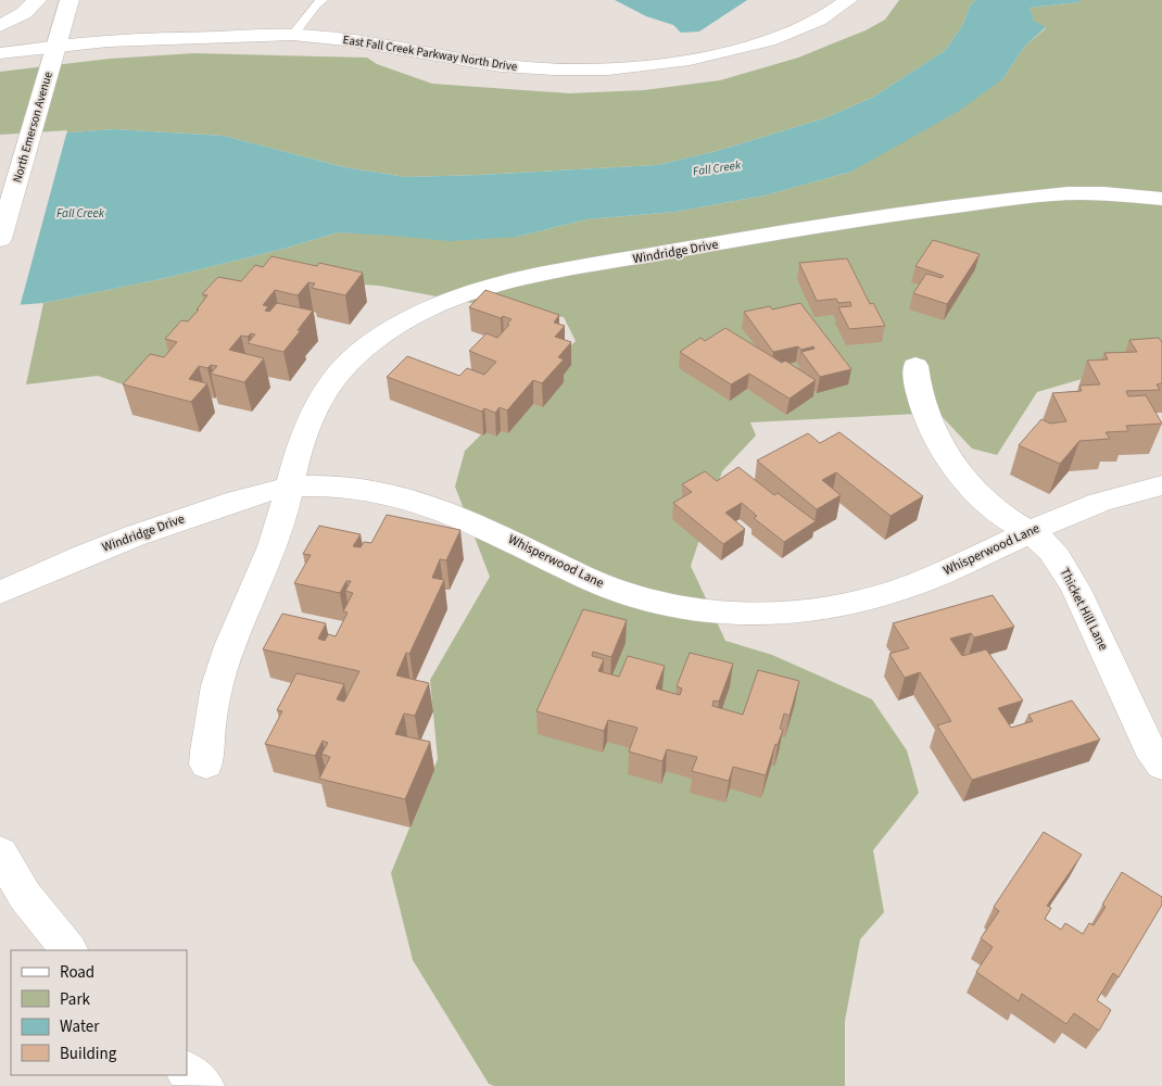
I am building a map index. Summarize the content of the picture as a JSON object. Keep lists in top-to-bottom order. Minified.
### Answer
{"streets":{"street":["East Fall Creek Parkway North Drive","North Emerson Avenue","Windridge Drive","Whisperwood Lane","Thicket Hill Lane"]},"crossings":[["East Fall Creek Parkway North Drive","North Emerson Avenue"],["Windridge Drive","Whisperwood Lane"],["Whisperwood Lane","Thicket Hill Lane"]],"water":["Fall Creek"],"legend":["Road","Park","Water","Building"]}
